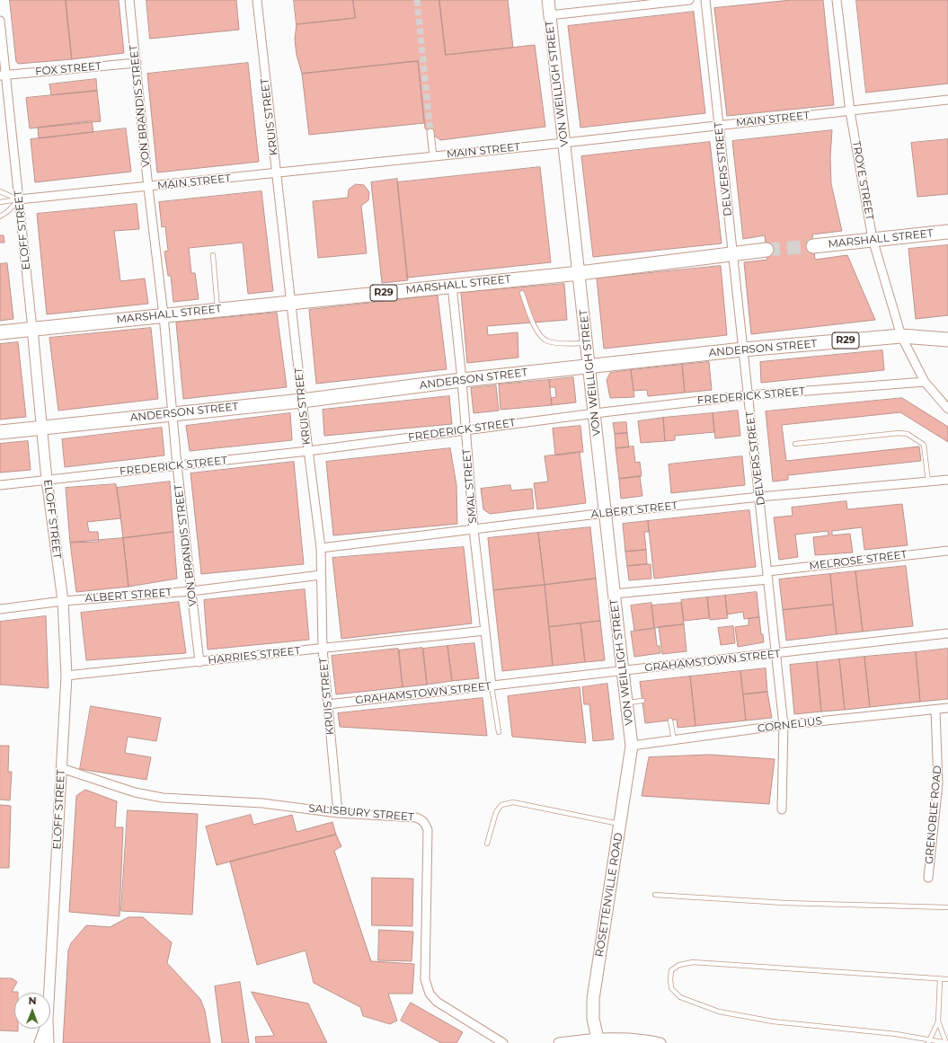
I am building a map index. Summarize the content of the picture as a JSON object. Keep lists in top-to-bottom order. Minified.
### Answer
{"streets":{"main road":["VON WEILLIGH STREET","MARSHALL STREET","R29","ANDERSON STREET","ROSETTENVILLE ROAD"],"street":["FOX STREET","VON BRANDIS STREET","KRUIS STREET","MAIN STREET","DELVERS STREET","TROYE STREET","ELOFF STREET","FREDERICK STREET","SMAL STREET","ALBERT STREET","MELROSE STREET","HARRIES STREET","GRAHAMSTOWN STREET","CORNELIUS","SALISBURY STREET","GRENOBLE ROAD"]},"crossings":[["FOX STREET","VON BRANDIS STREET"],["FOX STREET","ELOFF STREET"],["VON WEILLIGH STREET","MAIN STREET"],["VON WEILLIGH STREET","MARSHALL STREET"],["VON WEILLIGH STREET","ANDERSON STREET"],["VON WEILLIGH STREET","FREDERICK STREET"],["VON WEILLIGH STREET","ALBERT STREET"],["VON WEILLIGH STREET","MELROSE STREET"],["VON WEILLIGH STREET","GRAHAMSTOWN STREET"],["VON WEILLIGH STREET","CORNELIUS"],["VON WEILLIGH STREET","ROSETTENVILLE ROAD"],["VON BRANDIS STREET","MAIN STREET"],["VON BRANDIS STREET","MARSHALL STREET"],["VON BRANDIS STREET","ANDERSON STREET"],["VON BRANDIS STREET","FREDERICK STREET"],["VON BRANDIS STREET","ALBERT STREET"],["VON BRANDIS STREET","HARRIES STREET"],["KRUIS STREET","MAIN STREET"],["KRUIS STREET","MARSHALL STREET"],["KRUIS STREET","ANDERSON STREET"],["KRUIS STREET","FREDERICK STREET"],["KRUIS STREET","ALBERT STREET"],["KRUIS STREET","HARRIES STREET"],["KRUIS STREET","GRAHAMSTOWN STREET"],["KRUIS STREET","SALISBURY STREET"],["MAIN STREET","DELVERS STREET"],["MAIN STREET","TROYE STREET"],["MAIN STREET","ELOFF STREET"],["DELVERS STREET","MARSHALL STREET"],["DELVERS STREET","ANDERSON STREET"],["DELVERS STREET","FREDERICK STREET"],["DELVERS STREET","ALBERT STREET"],["DELVERS STREET","MELROSE STREET"],["DELVERS STREET","GRAHAMSTOWN STREET"],["DELVERS STREET","CORNELIUS"],["TROYE STREET","MARSHALL STREET"],["TROYE STREET","ANDERSON STREET"],["TROYE STREET","FREDERICK STREET"],["ELOFF STREET","MARSHALL STREET"],["ELOFF STREET","ANDERSON STREET"],["ELOFF STREET","FREDERICK STREET"],["ELOFF STREET","ALBERT STREET"],["ELOFF STREET","HARRIES STREET"],["ELOFF STREET","SALISBURY STREET"],["MARSHALL STREET","SMAL STREET"],["ANDERSON STREET","SMAL STREET"],["FREDERICK STREET","SMAL STREET"],["SMAL STREET","ALBERT STREET"],["SMAL STREET","HARRIES STREET"],["SMAL STREET","GRAHAMSTOWN STREET"],["CORNELIUS","GRENOBLE ROAD"],["CORNELIUS","ROSETTENVILLE ROAD"]],"north":"top"}
